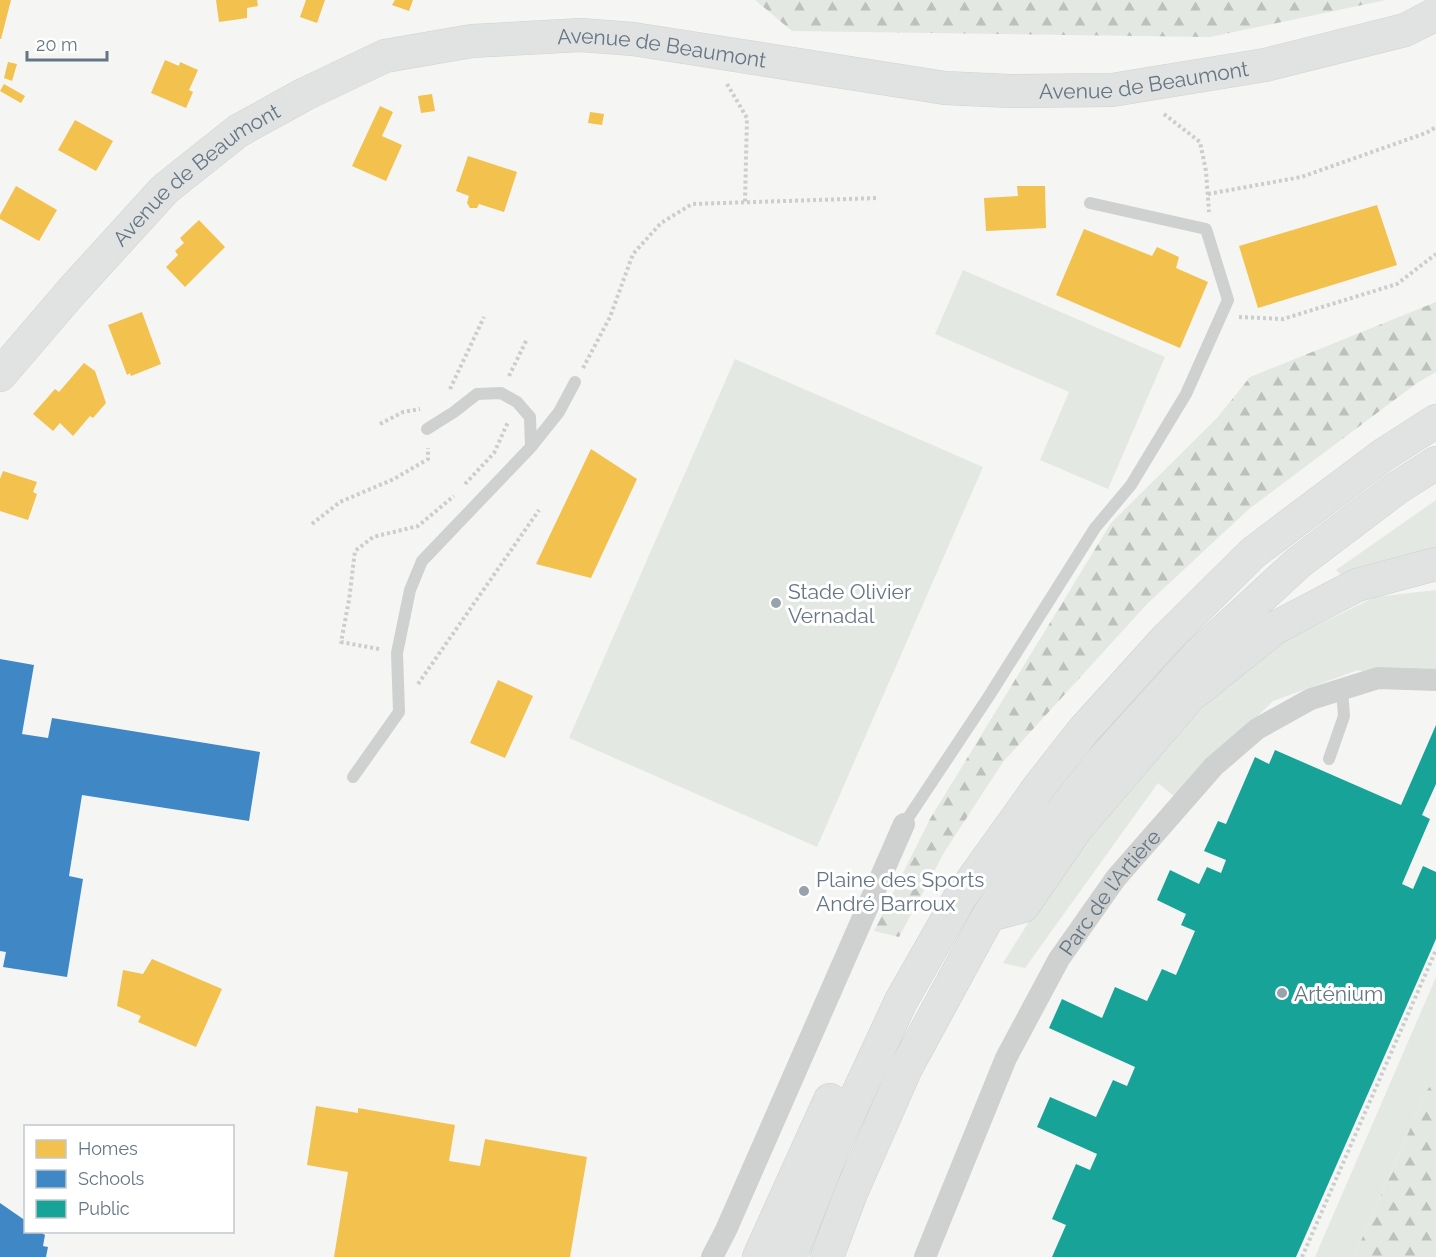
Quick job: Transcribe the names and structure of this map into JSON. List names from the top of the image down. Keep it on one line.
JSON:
{"streets":{"main road":["Avenue de Beaumont"],"street":["Parc de l'Artière"]},"places":["Stade Olivier Vernadal","Plaine des Sports André Barroux","Arténium"],"legend":["Homes","Schools","Public"],"scale_bar":"20 m"}
